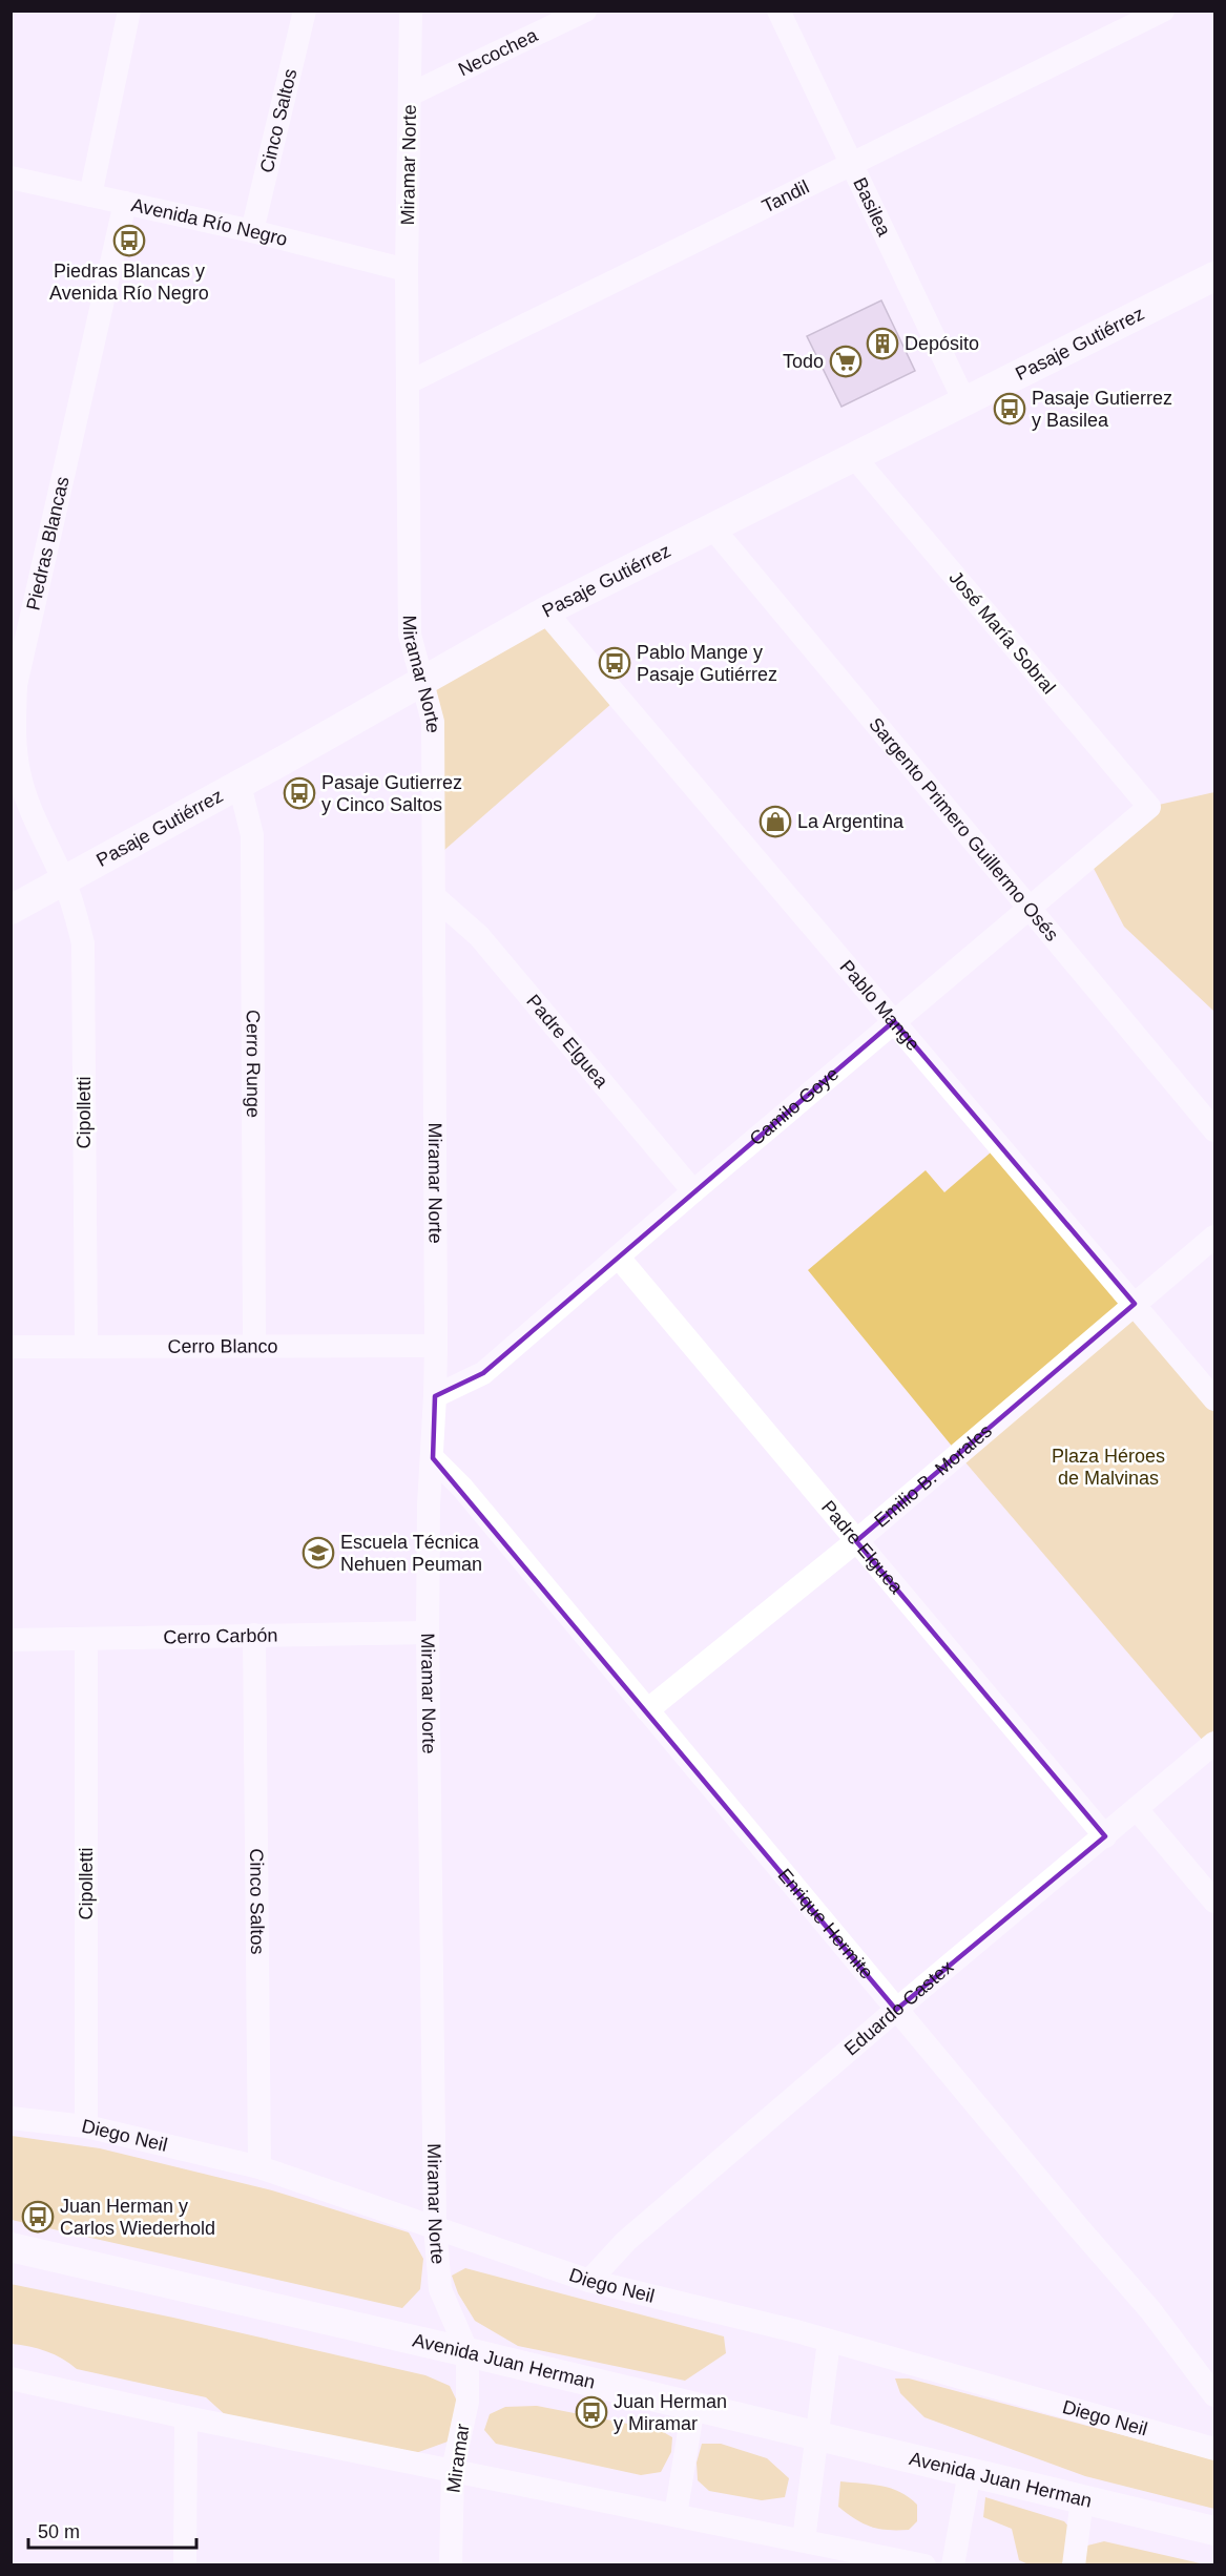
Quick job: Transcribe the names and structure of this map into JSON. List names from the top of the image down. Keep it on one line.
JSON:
{"streets":{"main road":["Pasaje Gutiérrez","Avenida Juan Herman"],"street":["Necochea","Cinco Saltos","Miramar Norte","Tandil","Basilea","Avenida Río Negro","Piedras Blancas","José María Sobral","Sargento Primero Guillermo Osés","Pablo Mange","Padre Elguea","Cerro Runge","Camilo Goye","Cipolletti","Cerro Blanco","Emilio B. Morales","Cerro Carbón","Enrique Hermite","Eduardo Castex","Diego Neil","Miramar"]},"crossings":[["Necochea","Miramar Norte"],["Cinco Saltos","Avenida Río Negro"],["Cinco Saltos","Cerro Carbón"],["Cinco Saltos","Diego Neil"],["Miramar Norte","Tandil"],["Miramar Norte","Avenida Río Negro"],["Miramar Norte","Pasaje Gutiérrez"],["Miramar Norte","Padre Elguea"],["Miramar Norte","Camilo Goye"],["Miramar Norte","Cerro Blanco"],["Miramar Norte","Cerro Carbón"],["Miramar Norte","Enrique Hermite"],["Miramar Norte","Diego Neil"],["Miramar Norte","Avenida Juan Herman"],["Miramar Norte","Miramar"],["Tandil","Basilea"],["Basilea","Pasaje Gutiérrez"],["Avenida Río Negro","Piedras Blancas"],["Pasaje Gutiérrez","Piedras Blancas"],["Pasaje Gutiérrez","José María Sobral"],["Pasaje Gutiérrez","Sargento Primero Guillermo Osés"],["Pasaje Gutiérrez","Pablo Mange"],["Pasaje Gutiérrez","Cerro Runge"],["Pasaje Gutiérrez","Cipolletti"],["Piedras Blancas","Cipolletti"],["José María Sobral","Camilo Goye"],["Sargento Primero Guillermo Osés","Camilo Goye"],["Pablo Mange","Camilo Goye"],["Pablo Mange","Emilio B. Morales"],["Padre Elguea","Camilo Goye"],["Padre Elguea","Emilio B. Morales"],["Padre Elguea","Eduardo Castex"],["Cerro Runge","Cerro Blanco"],["Cipolletti","Cerro Blanco"],["Cipolletti","Cerro Carbón"],["Cipolletti","Diego Neil"],["Emilio B. Morales","Enrique Hermite"],["Enrique Hermite","Eduardo Castex"],["Eduardo Castex","Diego Neil"],["Avenida Juan Herman","Miramar"]],"parks":["Plaza Héroes de Malvinas"],"places":{"bus stop":["Piedras Blancas y Avenida Río Negro","Pasaje Gutierrez y Basilea","Pablo Mange y Pasaje Gutiérrez","Pasaje Gutierrez y Cinco Saltos","Juan Herman y Carlos Wiederhold","Juan Herman y Miramar"],"building":["Depósito"],"supermarket":["Todo"],"shop":["La Argentina"],"school or university":["Escuela Técnica Nehuen Peuman"]},"scale_bar":"50 m"}
